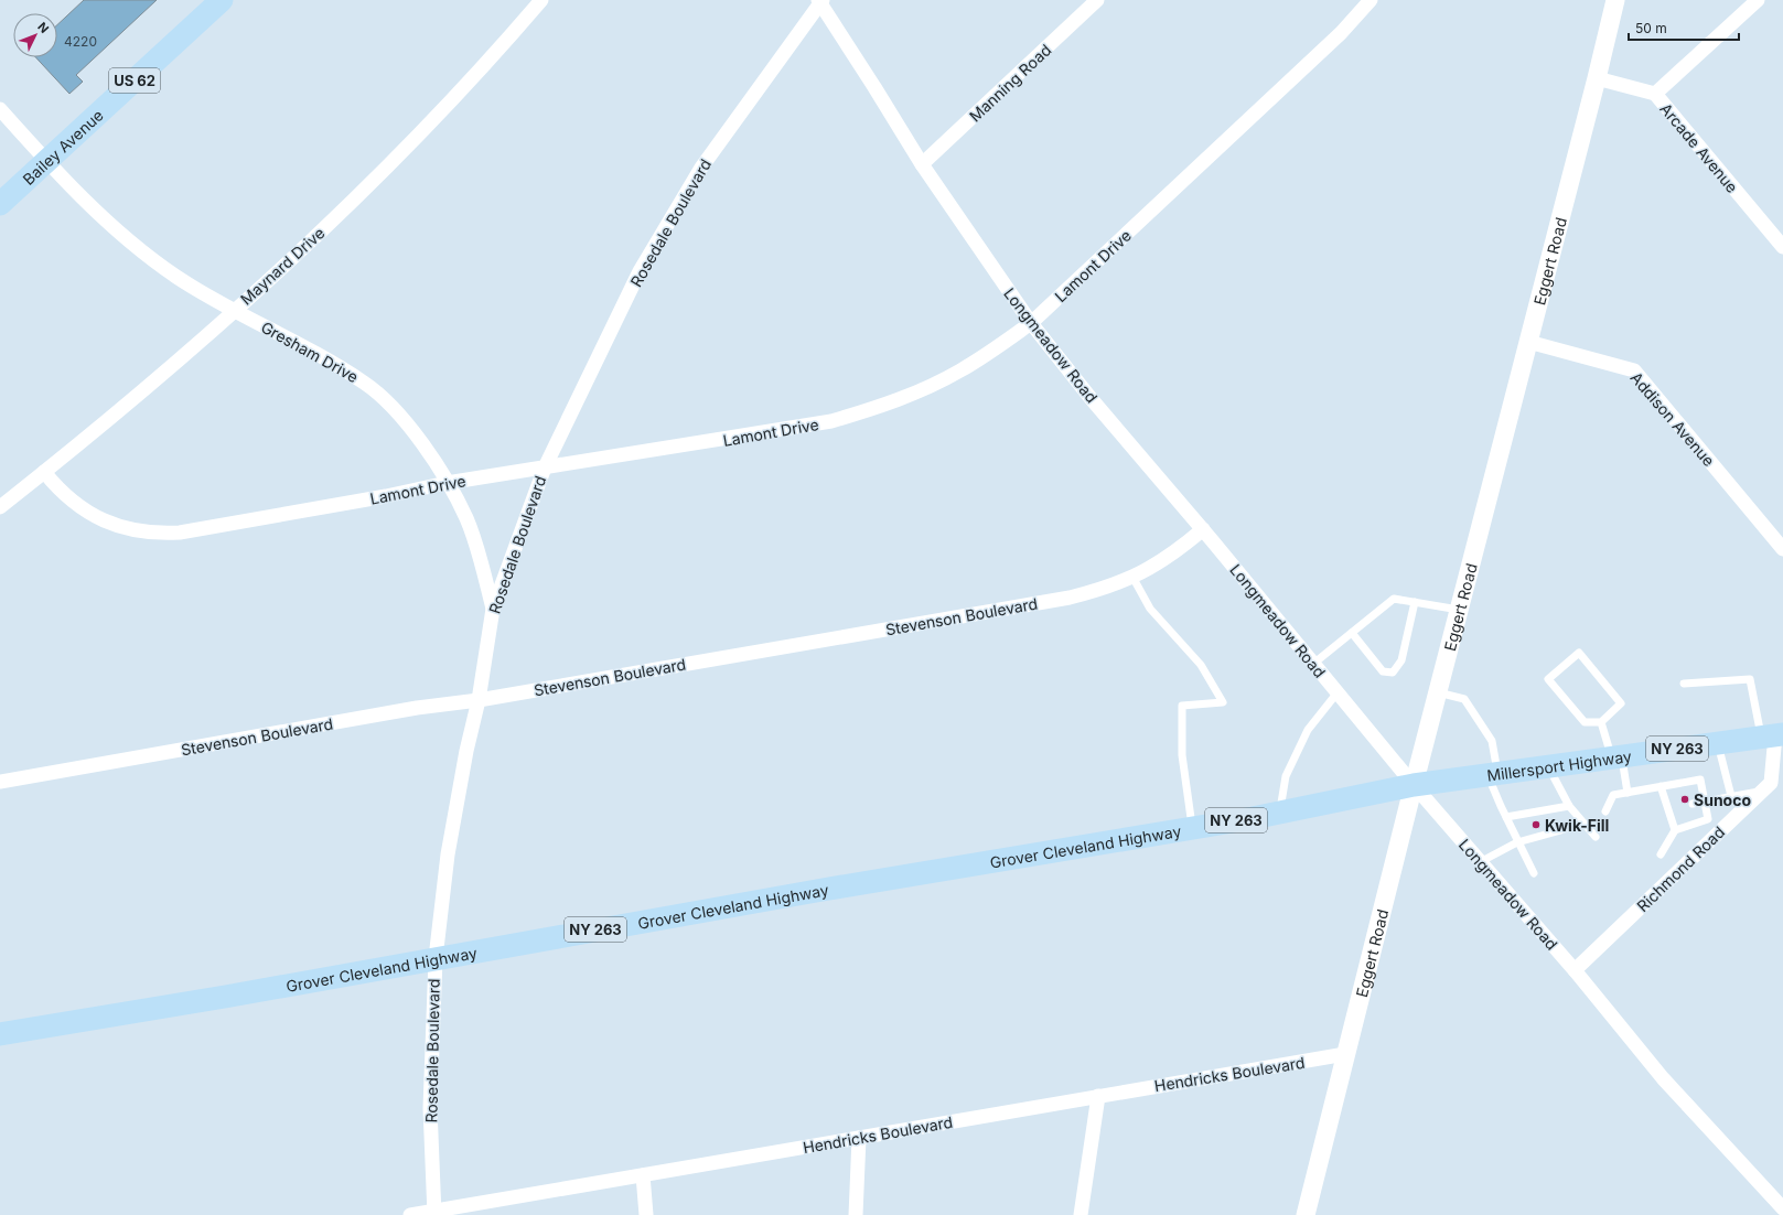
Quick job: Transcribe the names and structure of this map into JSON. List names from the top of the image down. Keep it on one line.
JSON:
{"streets":{"main road":["US 62","Bailey Avenue","NY 263","Millersport Highway","Grover Cleveland Highway"],"street":["Manning Road","Arcade Avenue","Rosedale Boulevard","Eggert Road","Maynard Drive","Lamont Drive","Longmeadow Road","Gresham Drive","Addison Avenue","Stevenson Boulevard","Richmond Road","Hendricks Boulevard"]},"crossings":[["Manning Road","Longmeadow Road"],["Bailey Avenue","Gresham Drive"],["Arcade Avenue","Eggert Road"],["Rosedale Boulevard","Lamont Drive"],["Rosedale Boulevard","Longmeadow Road"],["Rosedale Boulevard","Gresham Drive"],["Rosedale Boulevard","Stevenson Boulevard"],["Rosedale Boulevard","Grover Cleveland Highway"],["Rosedale Boulevard","Hendricks Boulevard"],["Eggert Road","Longmeadow Road"],["Eggert Road","Addison Avenue"],["Eggert Road","Millersport Highway"],["Eggert Road","Grover Cleveland Highway"],["Eggert Road","Hendricks Boulevard"],["Maynard Drive","Lamont Drive"],["Maynard Drive","Gresham Drive"],["Lamont Drive","Longmeadow Road"],["Lamont Drive","Gresham Drive"],["Longmeadow Road","Stevenson Boulevard"],["Longmeadow Road","Millersport Highway"],["Longmeadow Road","Grover Cleveland Highway"],["Longmeadow Road","Richmond Road"],["Millersport Highway","Grover Cleveland Highway"],["Millersport Highway","Richmond Road"]],"places":["Sunoco","Kwik-Fill"],"house_numbers":["4220"],"scale_bar":"50 m","north":"top right"}
